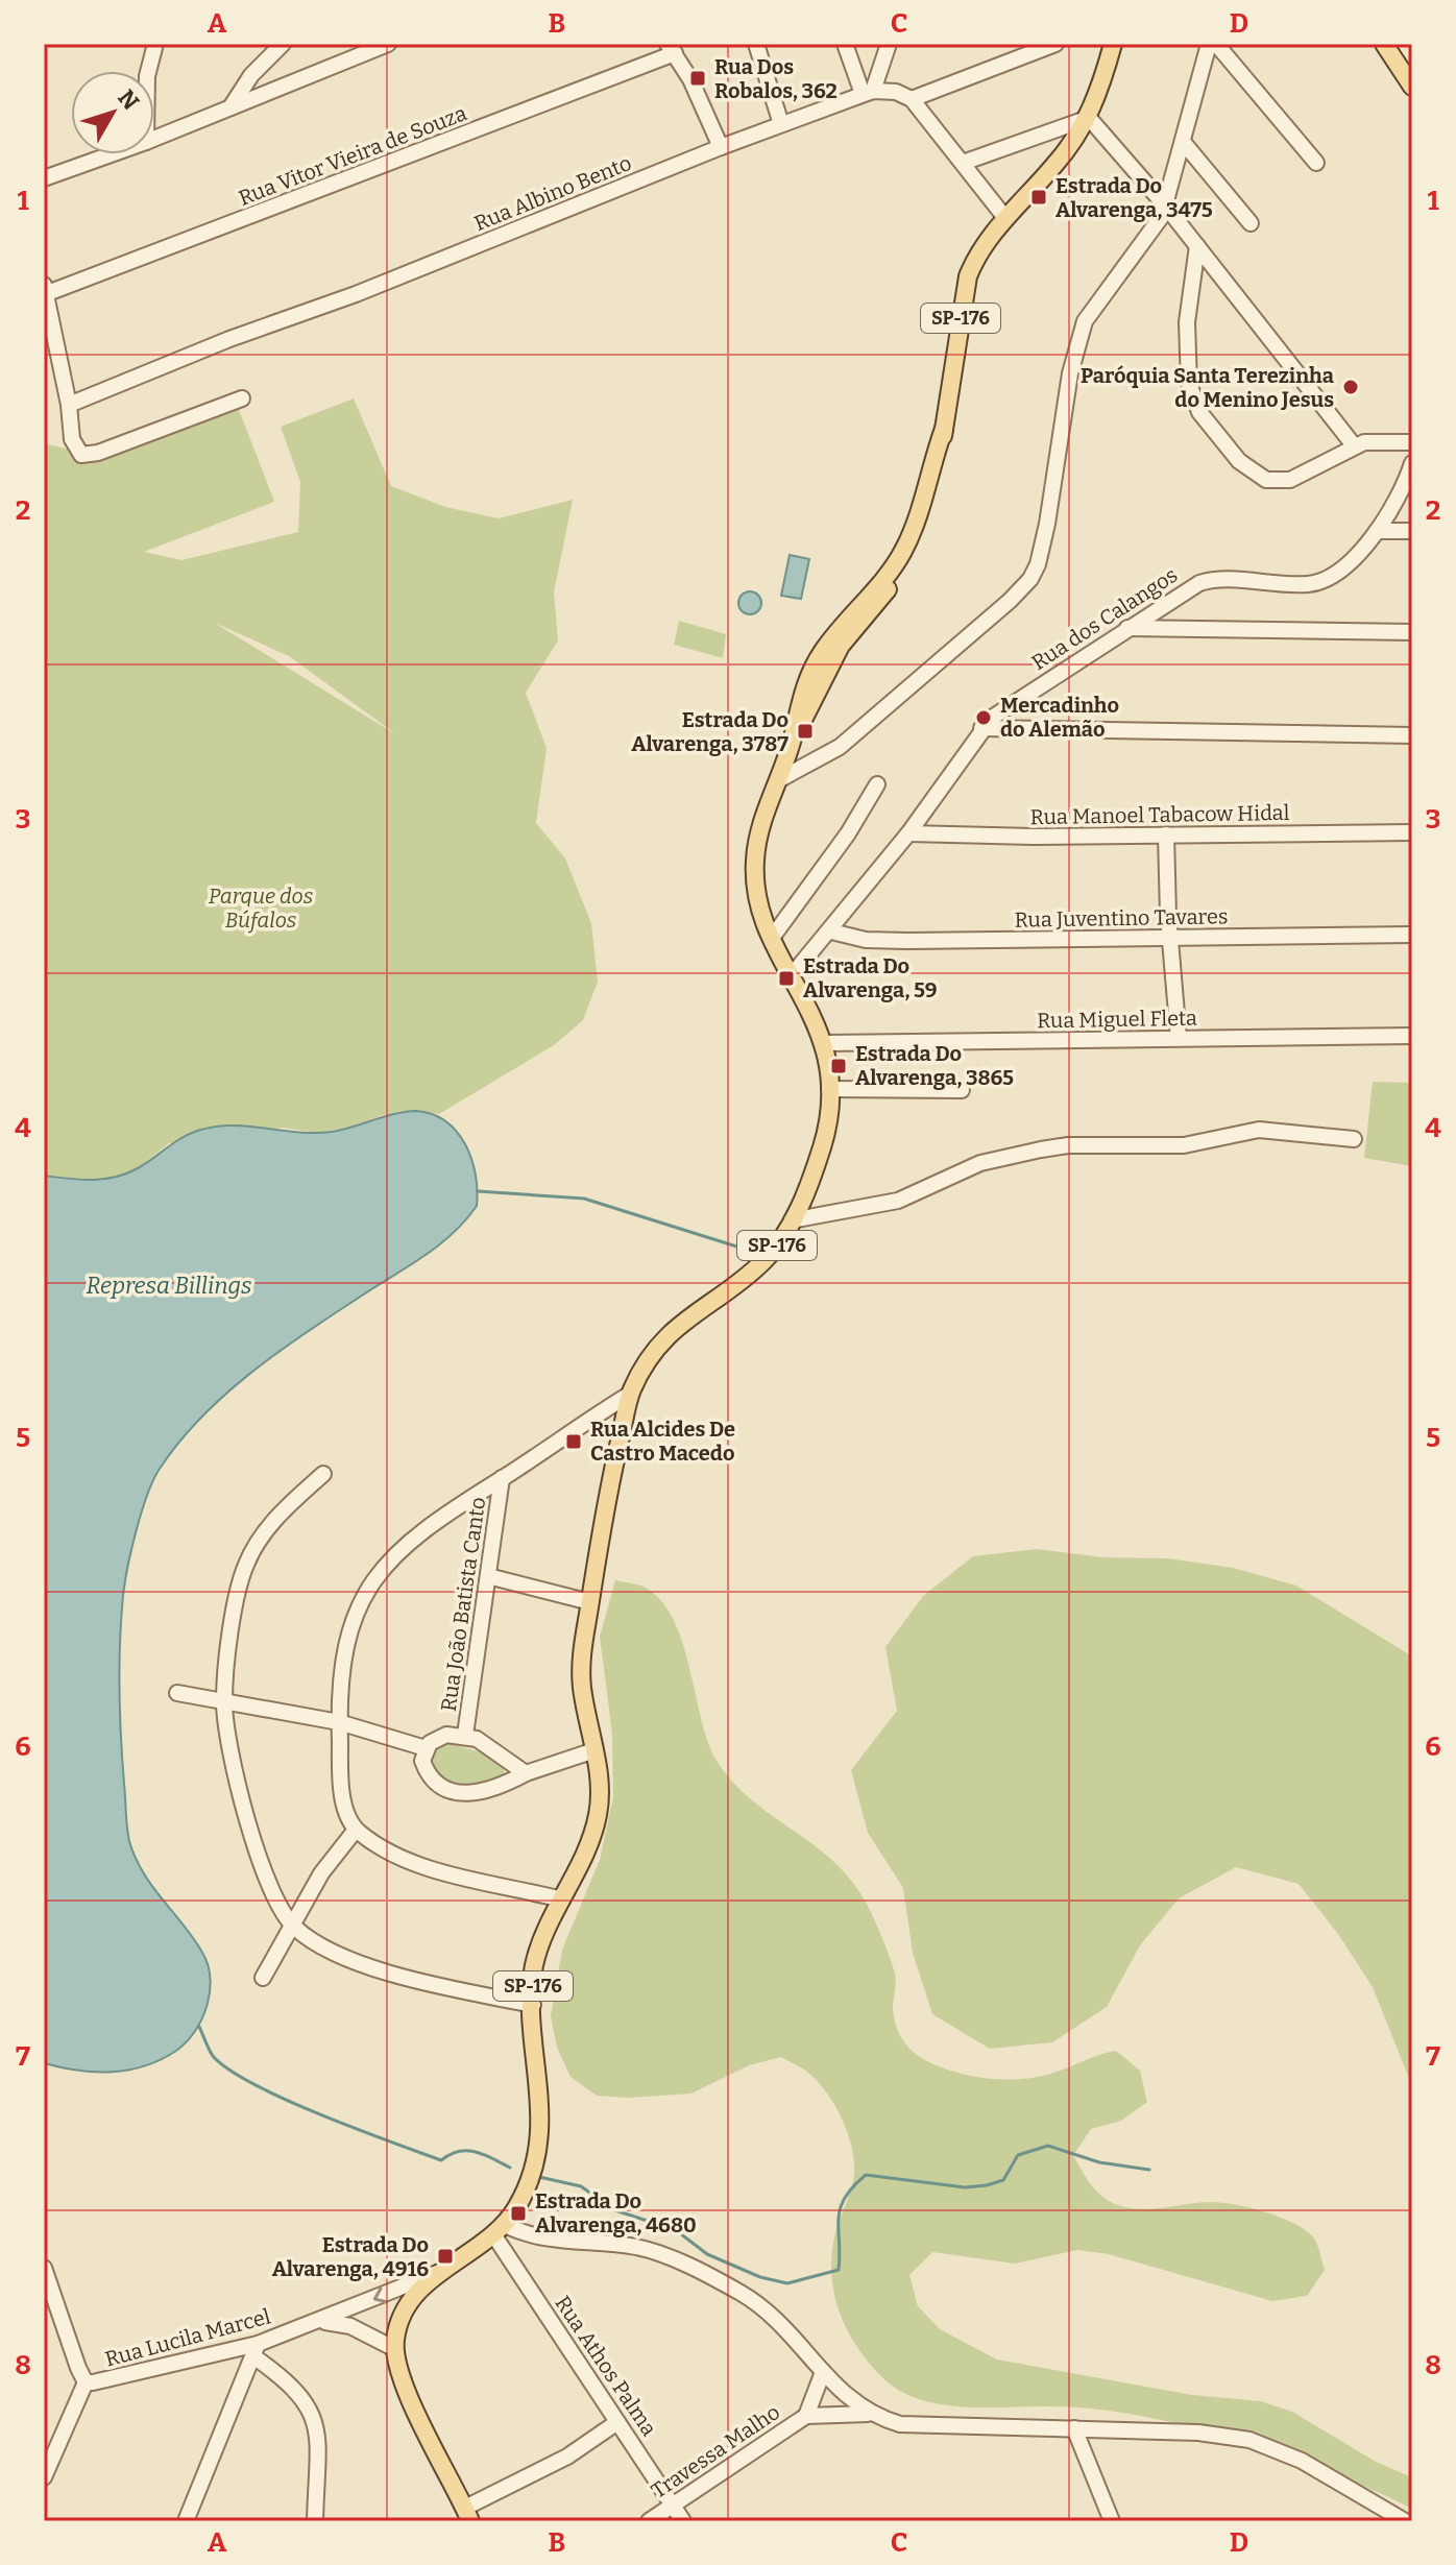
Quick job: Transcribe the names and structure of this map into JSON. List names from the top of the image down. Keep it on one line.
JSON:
{"streets":{"main road":["SP-176"],"street":["Rua Vitor Vieira de Souza","Rua Albino Bento","Rua dos Calangos","Rua Manoel Tabacow Hidal","Rua Juventino Tavares","Rua Miguel Fleta","Rua João Batista Canto","Rua Lucila Marcel","Rua Athos Palma","Travessa Malho"]},"crossings":[["SP-176","Rua dos Calangos"],["SP-176","Rua Miguel Fleta"],["SP-176","Rua Lucila Marcel"],["SP-176","Rua Athos Palma"],["Rua dos Calangos","Rua Manoel Tabacow Hidal"],["Rua dos Calangos","Rua Juventino Tavares"],["Rua Athos Palma","Travessa Malho"]],"water":["Represa Billings"],"parks":["Parque dos Búfalos"],"places":{"transit":["Rua Dos Robalos, 362","Estrada Do Alvarenga, 3475","Estrada Do Alvarenga, 3787","Estrada Do Alvarenga, 59","Estrada Do Alvarenga, 3865","Rua Alcides De Castro Macedo","Estrada Do Alvarenga, 4680","Estrada Do Alvarenga, 4916"],"other":["Paróquia Santa Terezinha do Menino Jesus","Mercadinho do Alemão"]},"north":"top right","grid":{"columns":["A","B","C","D"],"rows":["1","2","3","4","5","6","7","8"]}}
